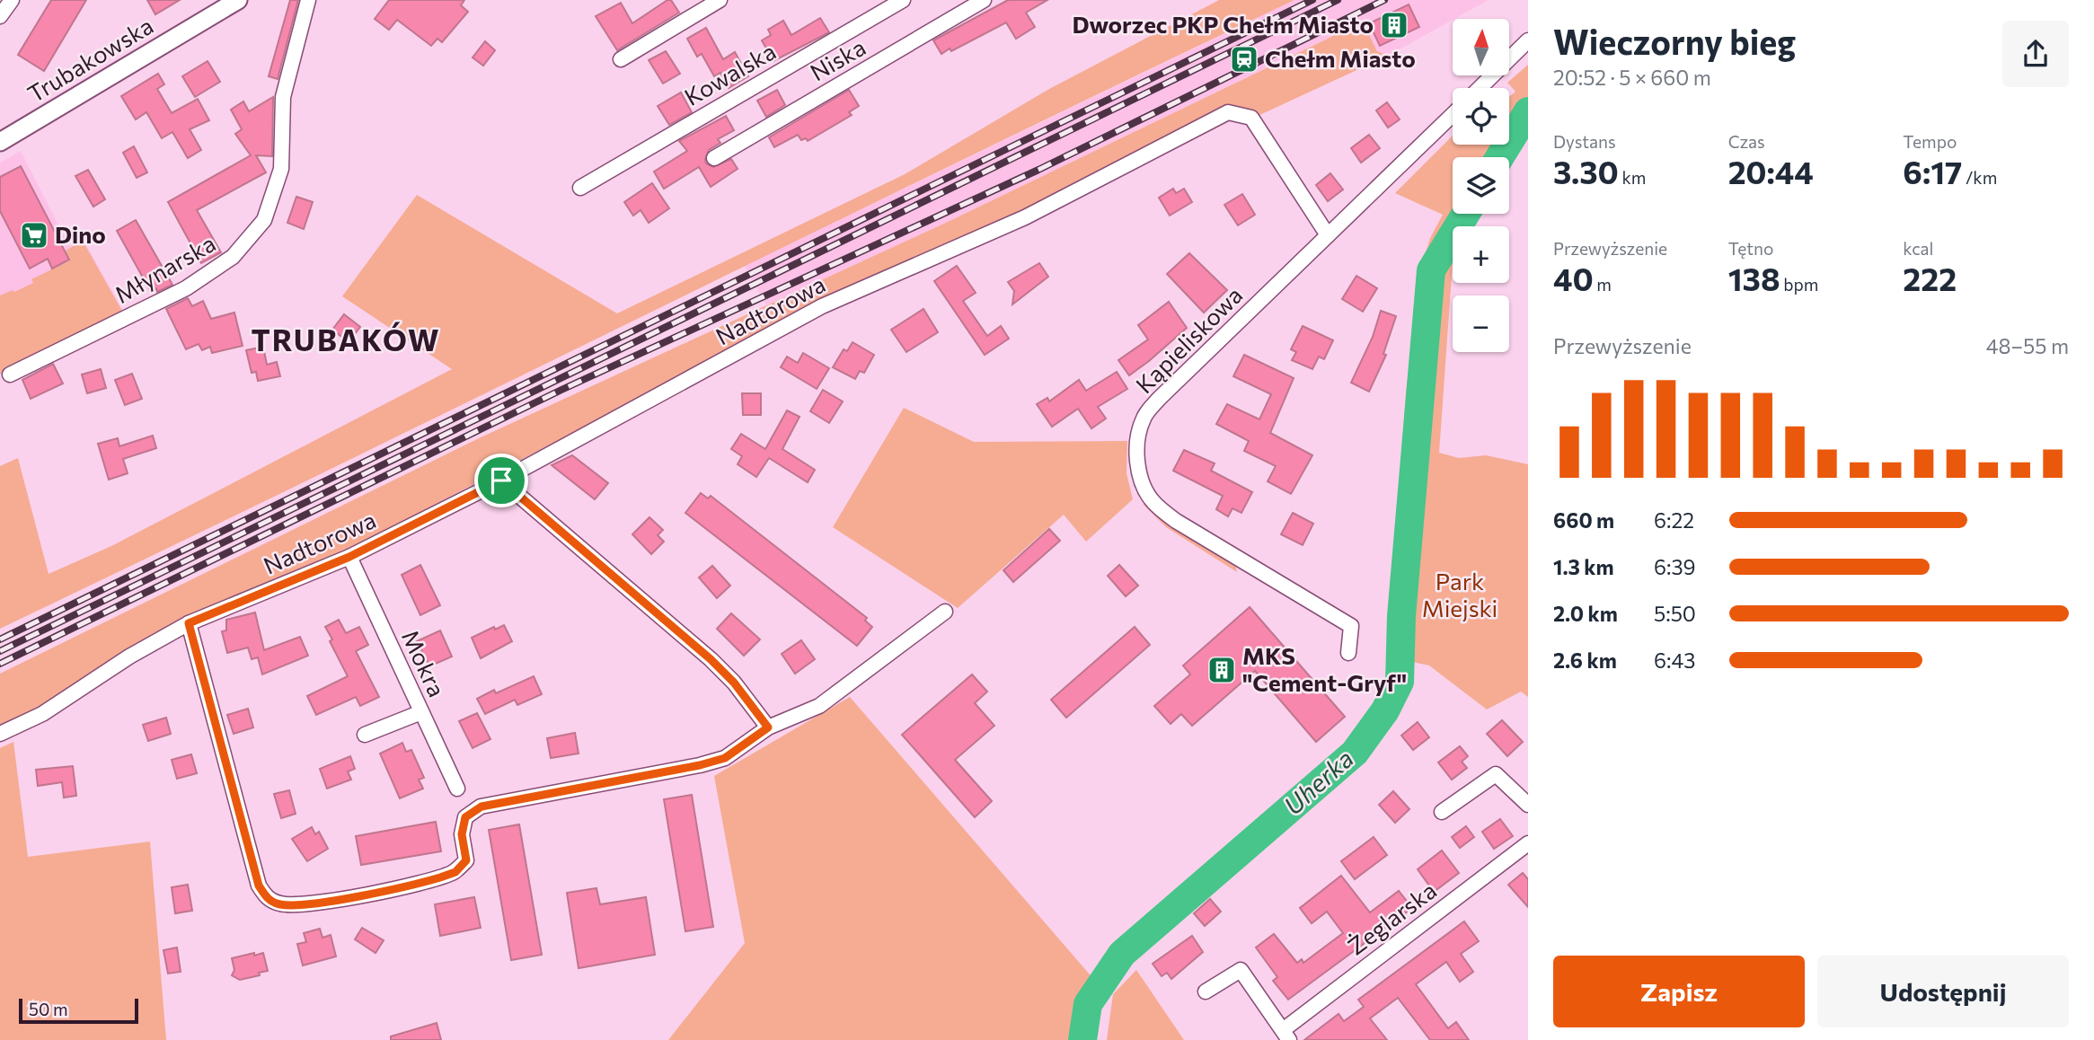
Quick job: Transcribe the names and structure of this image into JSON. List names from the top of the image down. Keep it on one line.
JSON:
{"streets":{"street":["Trubakowska","Niska","Kowalska","Młynarska","Nadtorowa","Kąpieliskowa","Mokra","Żeglarska"]},"crossings":[["Nadtorowa","Kąpieliskowa"],["Nadtorowa","Mokra"]],"districts":["TRUBAKÓW"],"water":["Uherka"],"parks":["Park Miejski"],"places":{"building":["Dworzec PKP Chełm Miasto","MKS \"Cement-Gryf\""],"station":["Chełm Miasto"],"supermarket":["Dino"]},"scale_bar":"50 m","north":"top","page":{"heading":["Wieczorny bieg","20:52 · 5 × 660 m"],"map_buttons":["+","−"],"stats":[["Dystans","3.30 km"],["Czas","20:44"],["Tempo","6:17 /km"],["Przewyższenie","40 m"],["Tętno","138 bpm"],["kcal","222"]],"chart":["Przewyższenie","48–55 m"],"list":[{"name":"660 m","note":"6:22"},{"name":"1.3 km","note":"6:39"},{"name":"2.0 km","note":"5:50"},{"name":"2.6 km","note":"6:43"}],"buttons":["Zapisz","Udostępnij"],"scale":"50 m"}}
